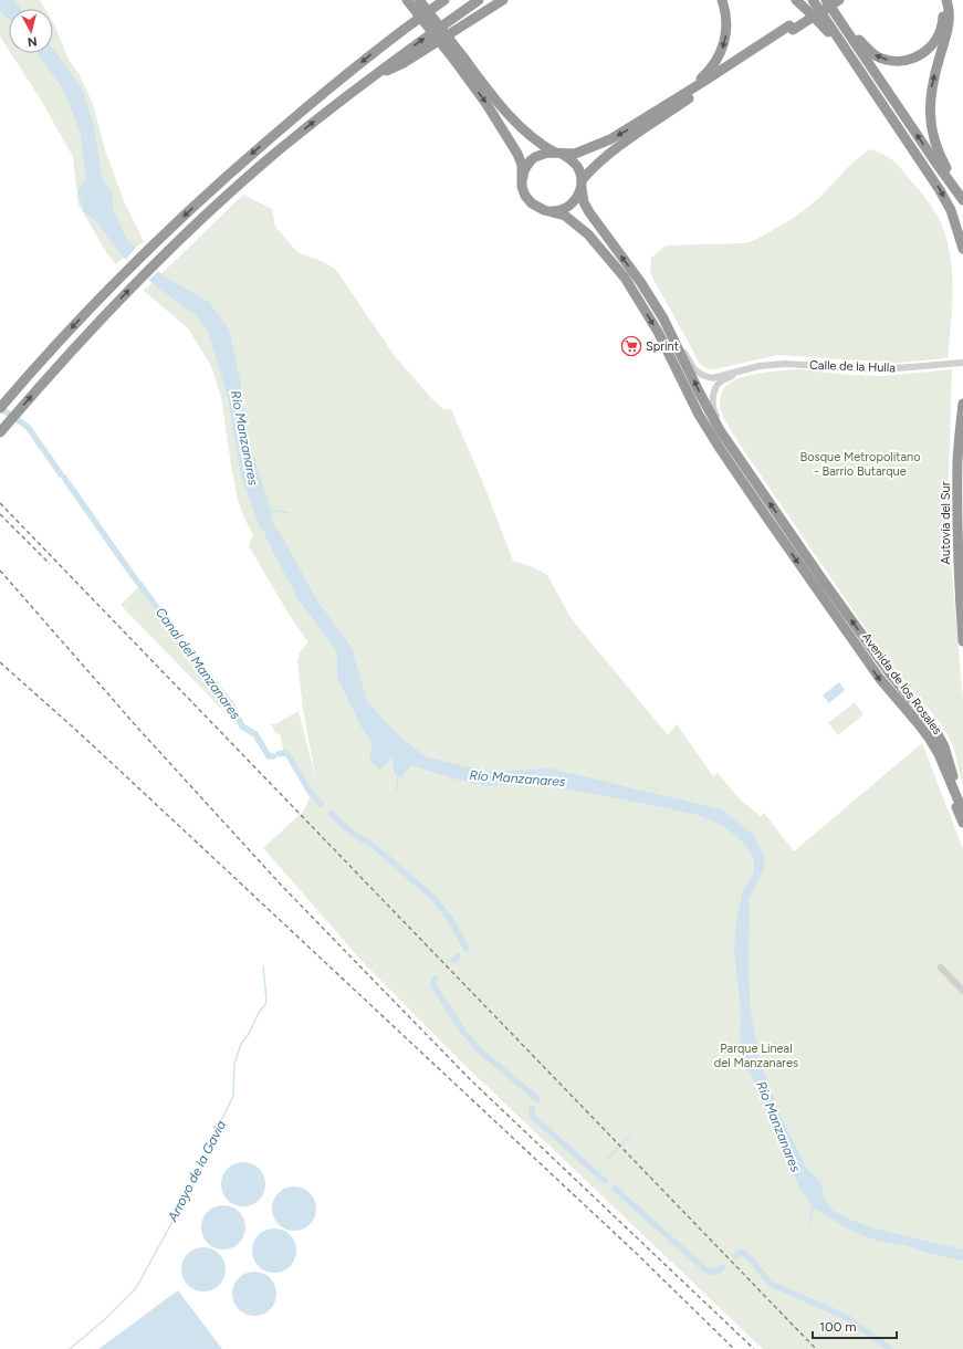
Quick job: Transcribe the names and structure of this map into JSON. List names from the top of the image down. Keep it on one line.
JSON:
{"streets":{"highway":["Autovía del Sur","Avenida de los Rosales"],"street":["Calle de la Hulla"]},"water":["Río Manzanares","Canal del Manzanares","Arroyo de la Gavia"],"parks":["Bosque Metropolitano - Barrio Butarque","Parque Lineal del Manzanares"],"places":{"supermarket":["Sprint"]},"scale_bar":"100 m","north":"bottom"}
